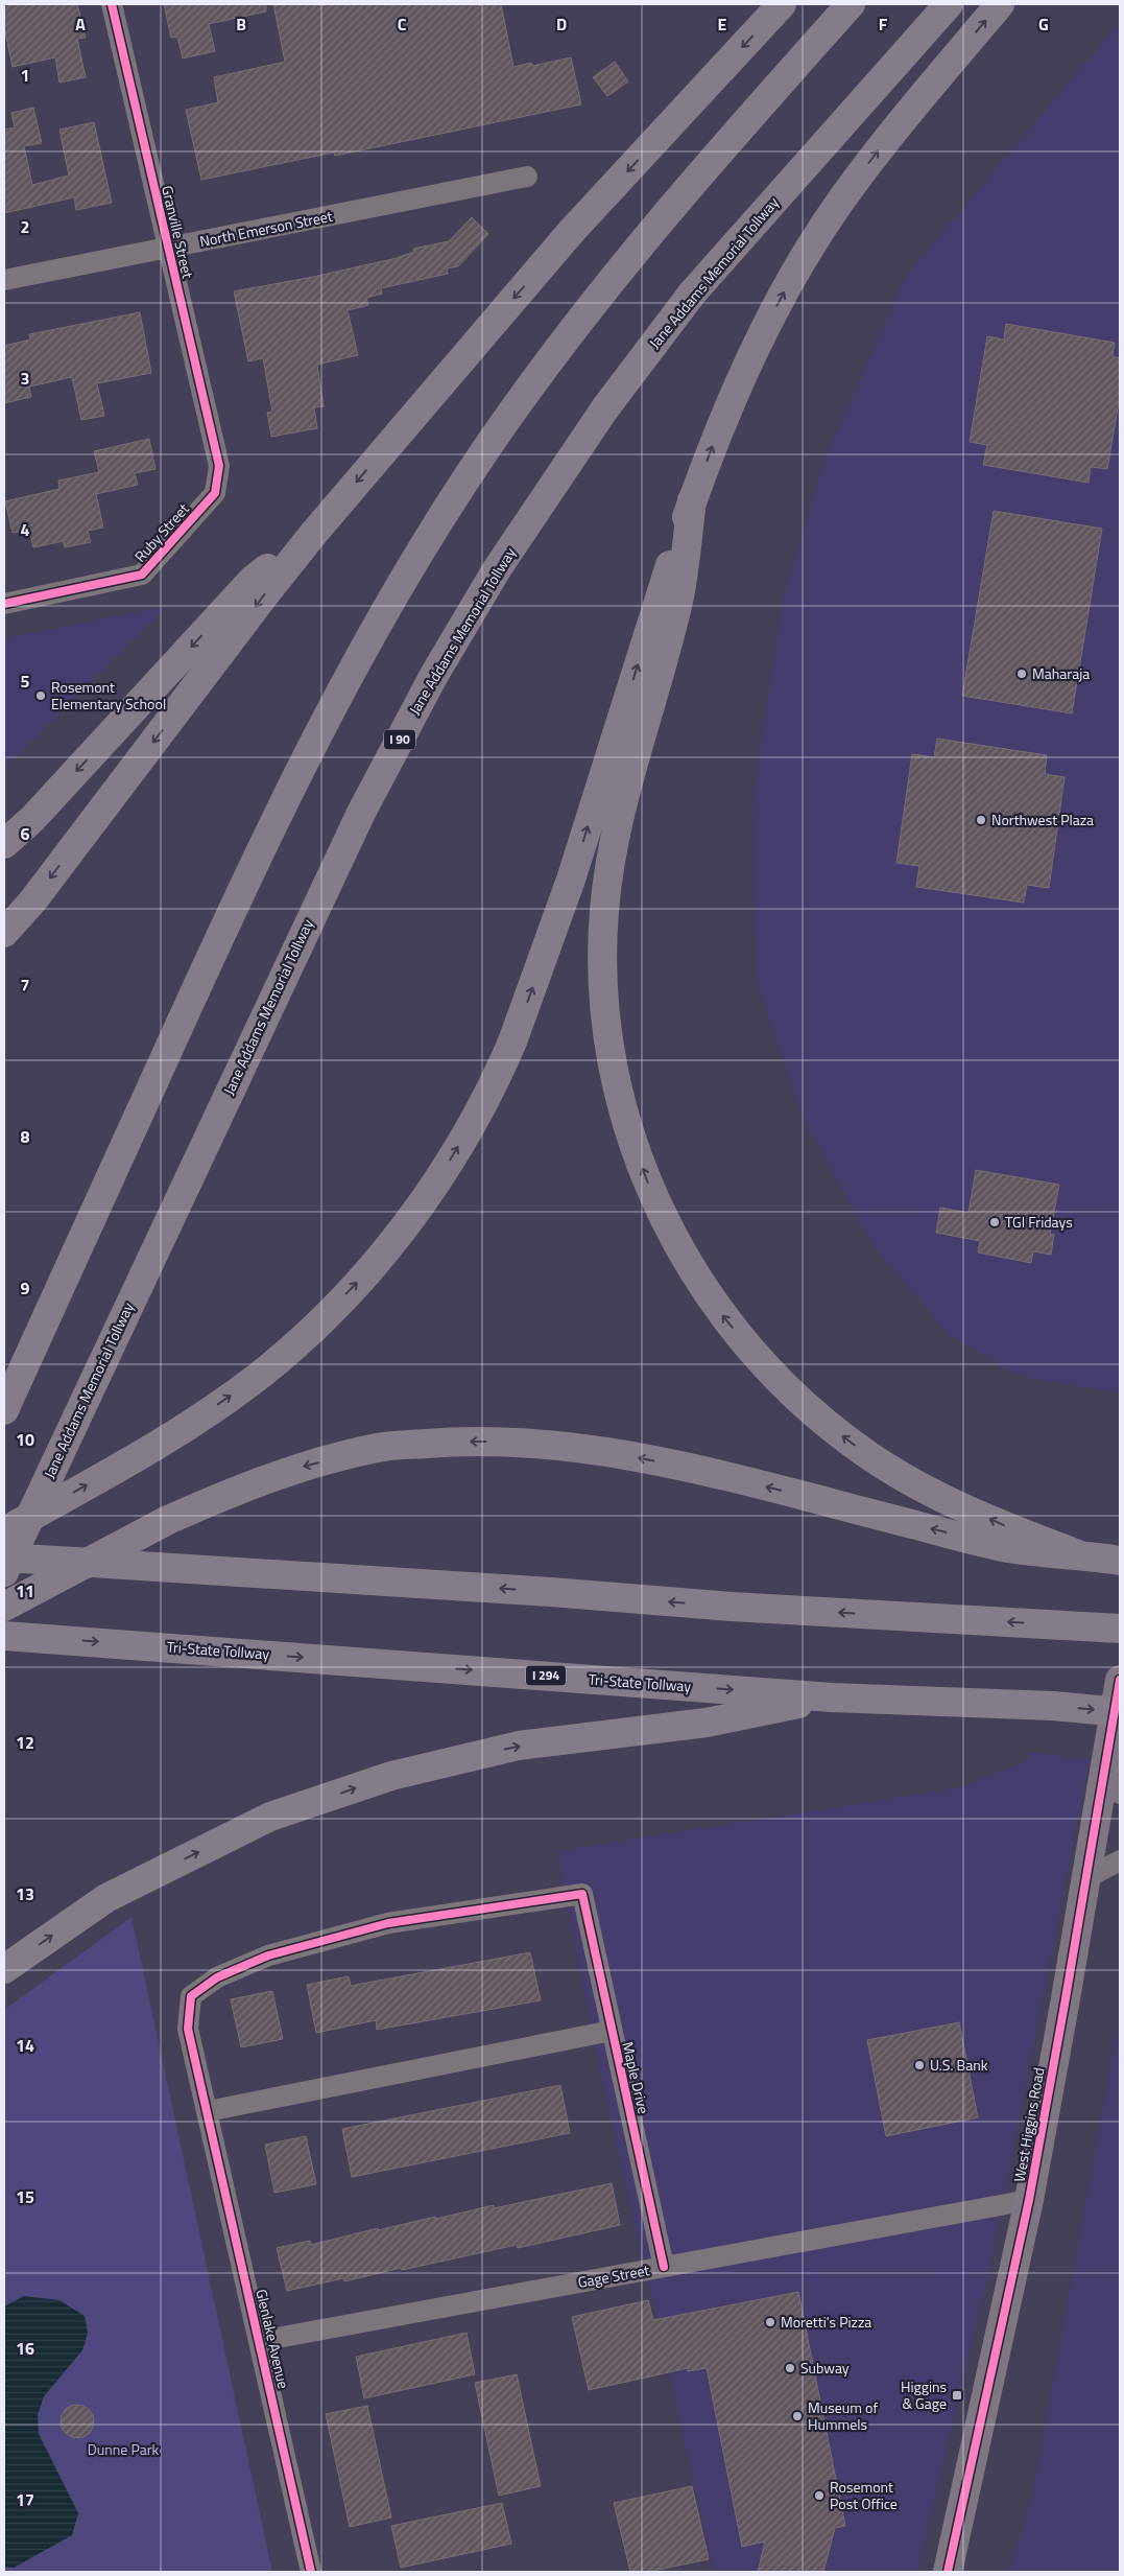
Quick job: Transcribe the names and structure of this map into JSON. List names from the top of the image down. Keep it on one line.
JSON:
{"streets":{"highway":["Jane Addams Memorial Tollway","I 90","Tri-State Tollway","I 294"],"main road":["West Higgins Road"],"street":["North Emerson Street","Granville Street","Ruby Street","Maple Drive","Gage Street","Glenlake Avenue"]},"crossings":[["North Emerson Street","Granville Street"],["Granville Street","Ruby Street"],["Maple Drive","Gage Street"],["Maple Drive","Glenlake Avenue"],["West Higgins Road","Gage Street"],["Gage Street","Glenlake Avenue"]],"parks":["Dunne Park"],"places":{"other":["Maharaja","Rosemont Elementary School","Northwest Plaza","TGI Fridays","U.S. Bank","Moretti's Pizza","Subway","Museum of Hummels","Rosemont Post Office"],"transit":["Higgins & Gage"]},"grid":{"columns":["A","B","C","D","E","F","G"],"rows":["1","2","3","4","5","6","7","8","9","10","11","12","13","14","15","16","17"]}}
